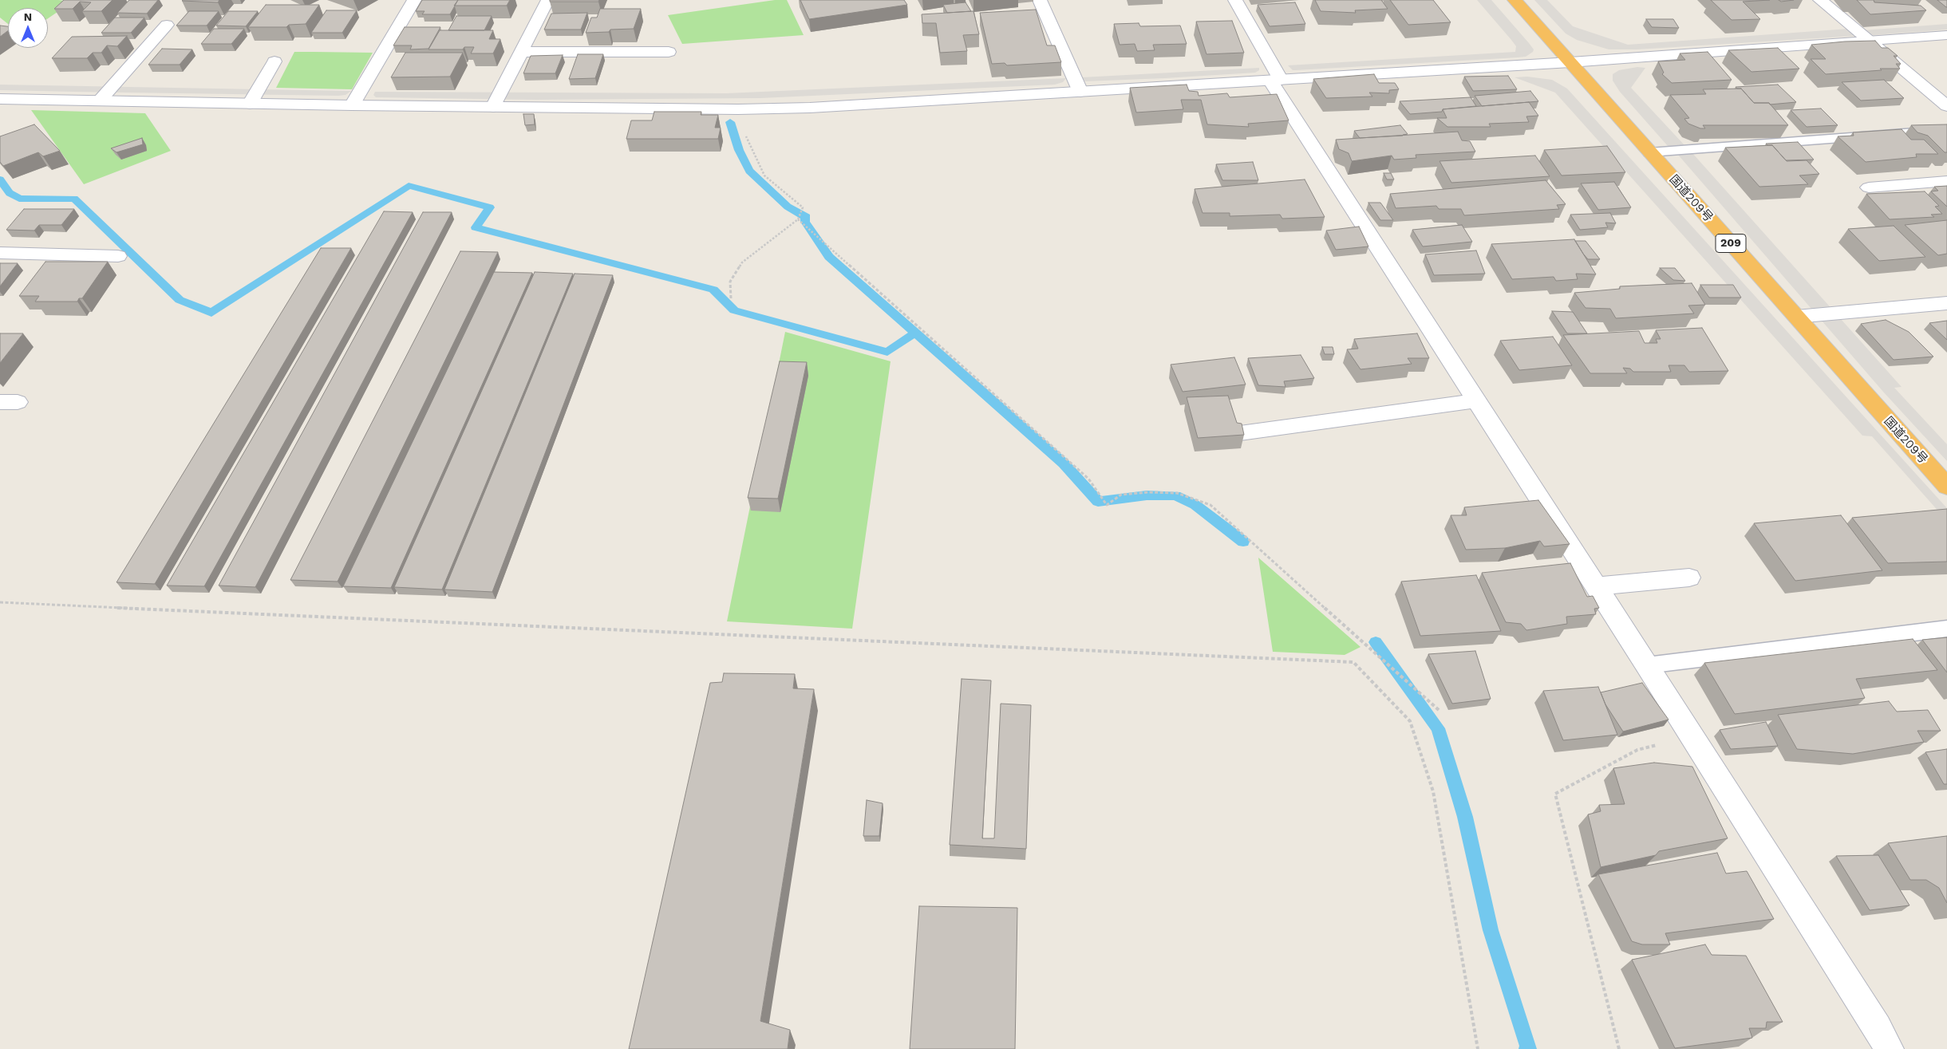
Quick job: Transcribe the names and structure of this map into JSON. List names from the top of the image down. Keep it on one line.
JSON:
{"streets":{"highway":["国道209号","209"]},"north":"top"}
